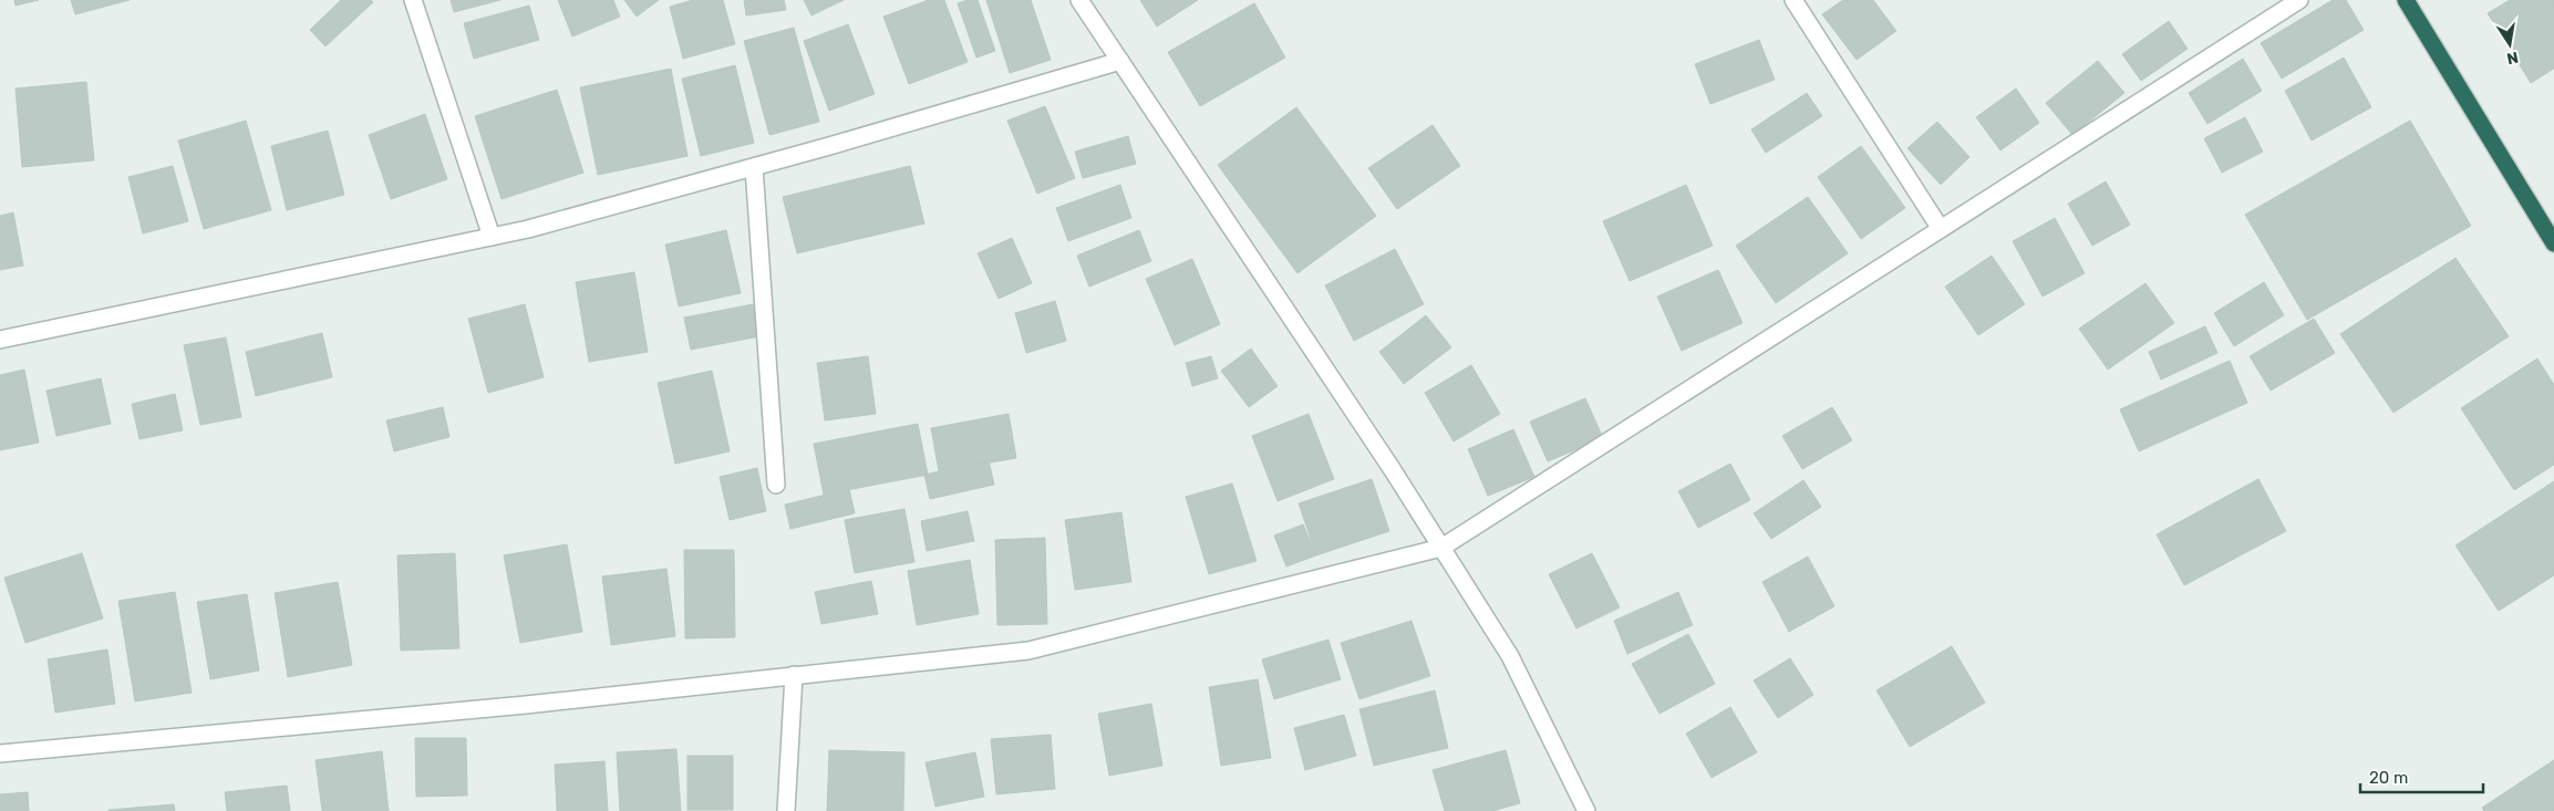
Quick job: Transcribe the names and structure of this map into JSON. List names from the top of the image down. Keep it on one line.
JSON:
{"scale_bar":"20 m","north":"bottom"}
